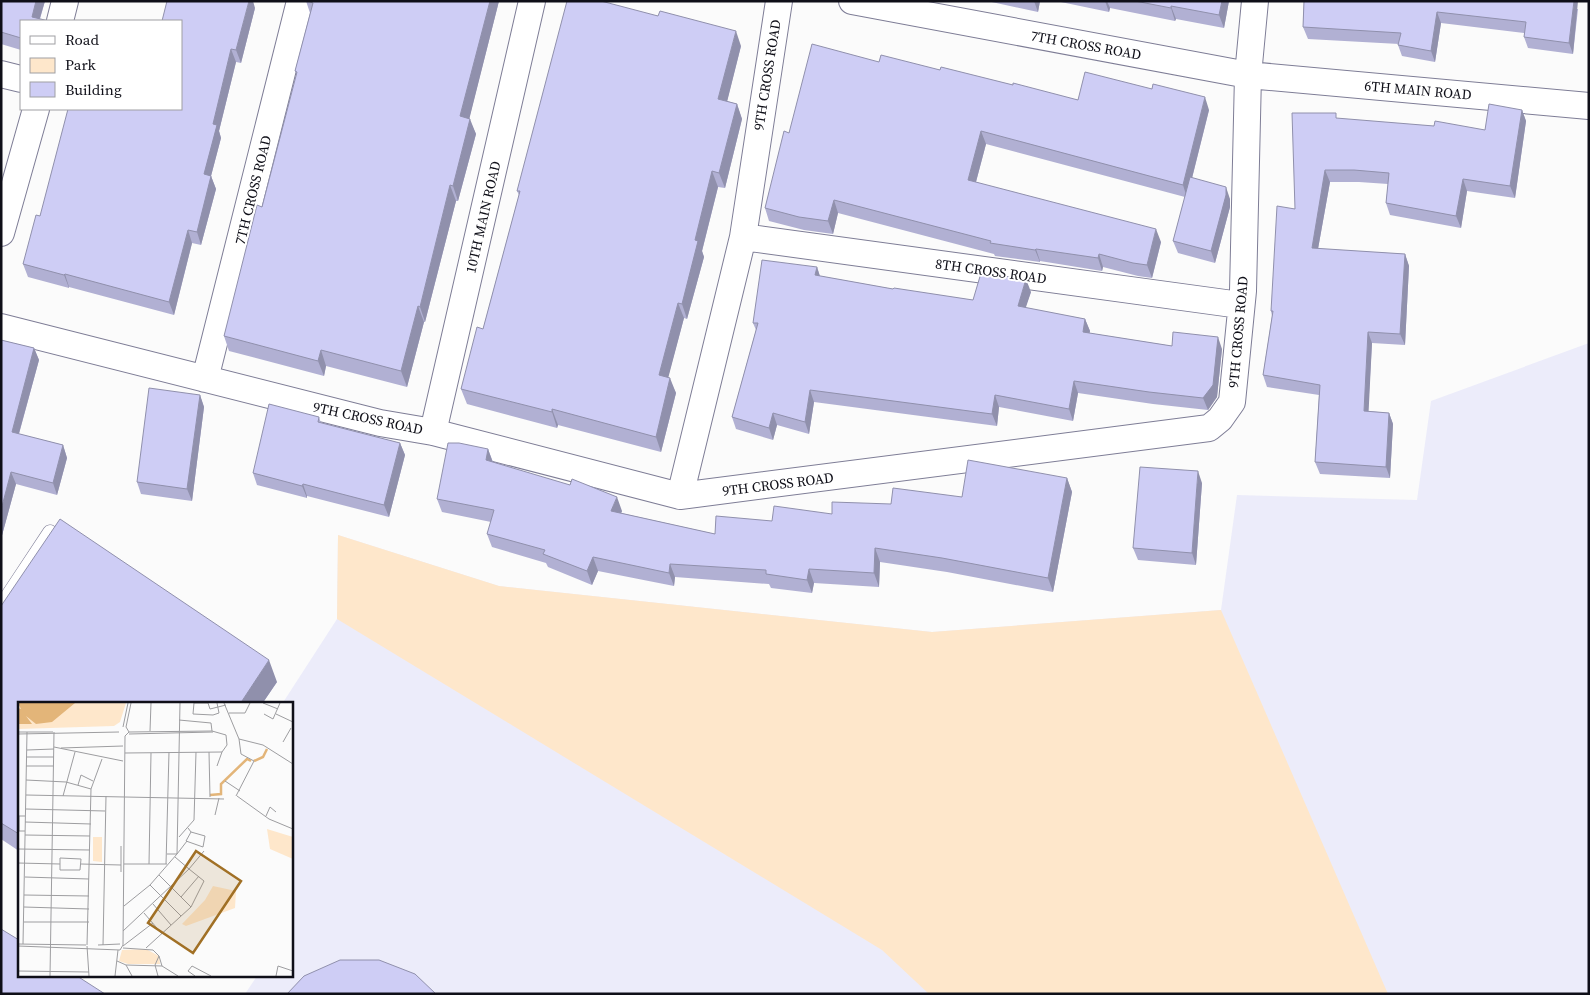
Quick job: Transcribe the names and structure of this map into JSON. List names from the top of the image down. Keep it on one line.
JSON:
{"streets":{"street":["7TH CROSS ROAD","9TH CROSS ROAD","6TH MAIN ROAD","10TH MAIN ROAD","8TH CROSS ROAD"]},"crossings":[["7TH CROSS ROAD","9TH CROSS ROAD"],["7TH CROSS ROAD","6TH MAIN ROAD"],["9TH CROSS ROAD","6TH MAIN ROAD"],["9TH CROSS ROAD","10TH MAIN ROAD"],["9TH CROSS ROAD","8TH CROSS ROAD"]],"legend":["Road","Park","Building"]}
